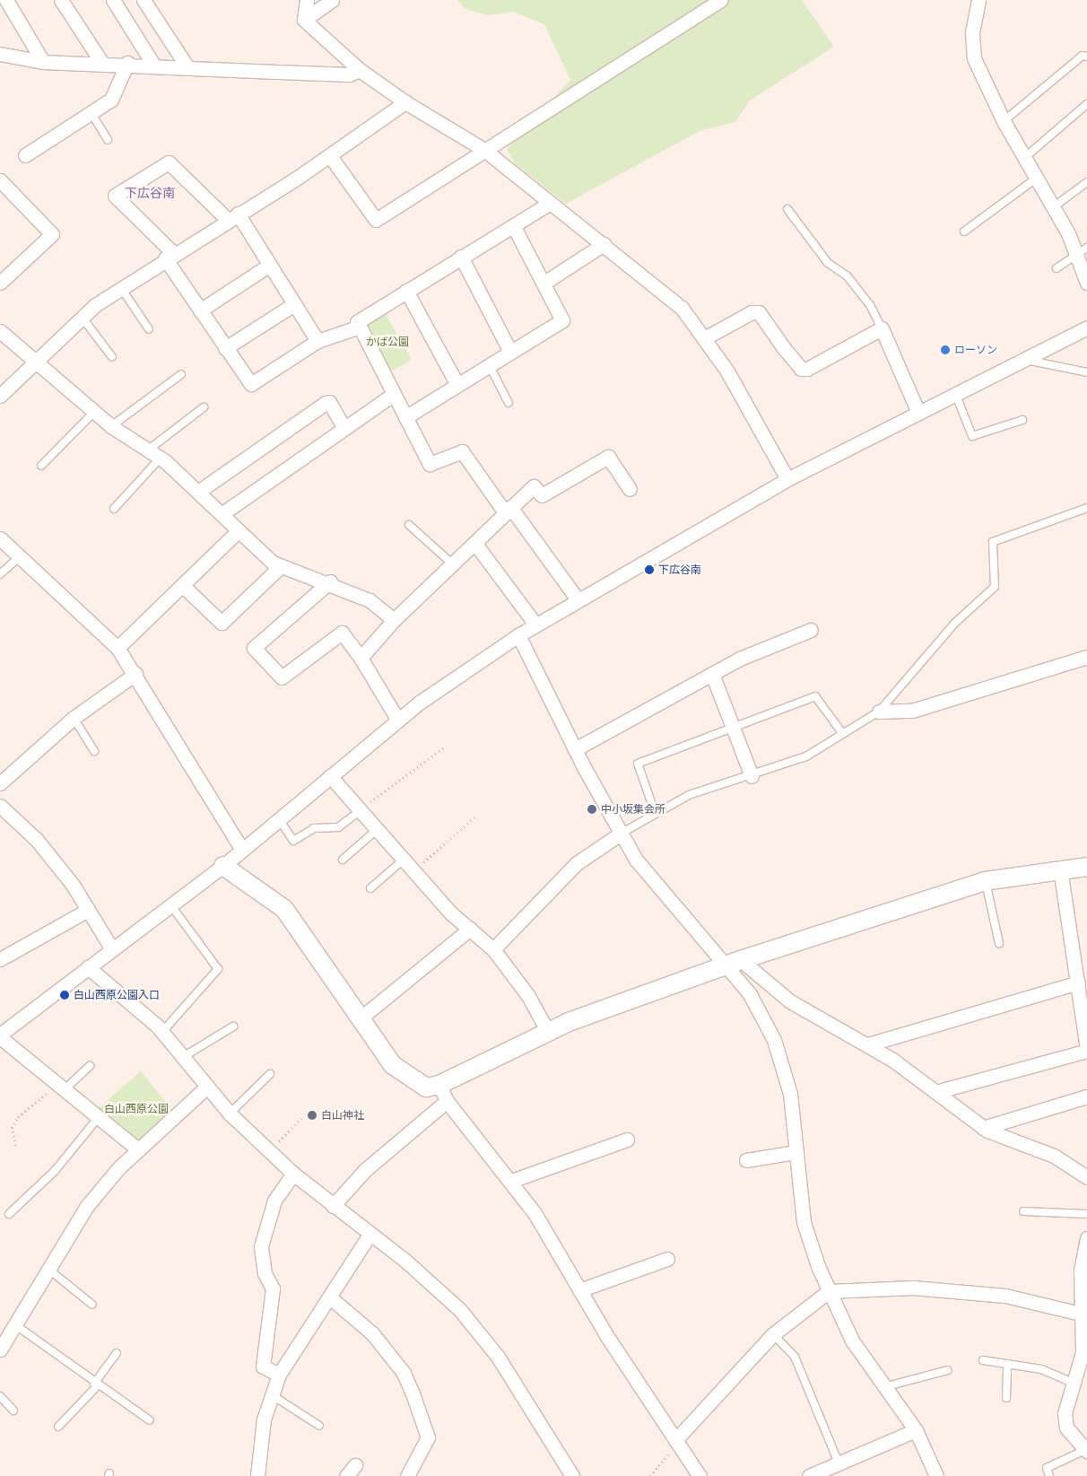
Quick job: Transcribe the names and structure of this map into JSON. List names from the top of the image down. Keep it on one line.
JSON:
{"districts":["下広谷南"],"parks":["かば公園","白山西原公園"],"places":["ローソン","下広谷南","中小坂集会所","白山西原公園入口","白山神社"]}
